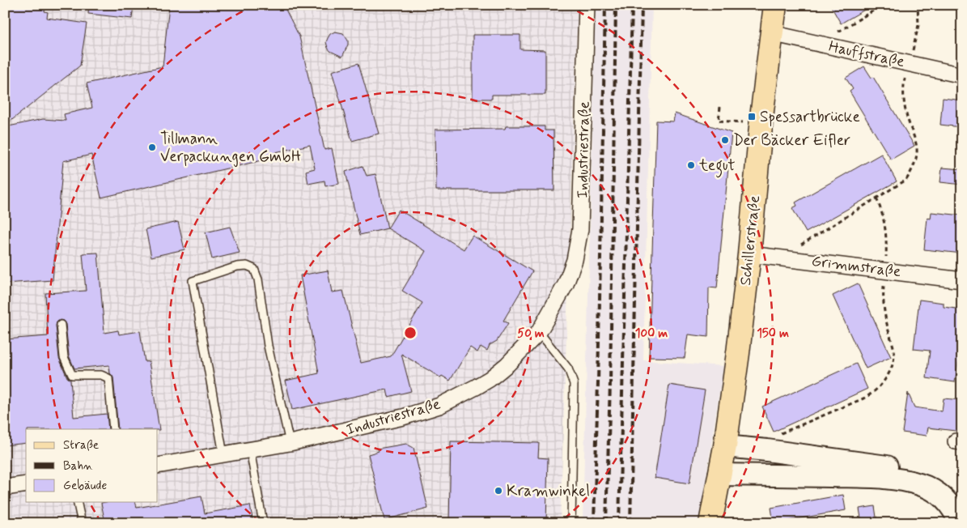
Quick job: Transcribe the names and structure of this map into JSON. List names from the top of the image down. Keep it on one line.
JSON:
{"streets":{"main road":["Schillerstraße"],"street":["Hauffstraße","Industriestraße","Grimmstraße"]},"crossings":[["Hauffstraße","Schillerstraße"],["Schillerstraße","Grimmstraße"]],"places":{"transit":["Spessartbrücke"],"other":["Der Bäcker Eifler","Tillmann Verpackungen GmbH","tegut","Kramwinkel"]},"legend":["Straße","Bahn","Gebäude"],"rings":["50 m","100 m","150 m"]}
